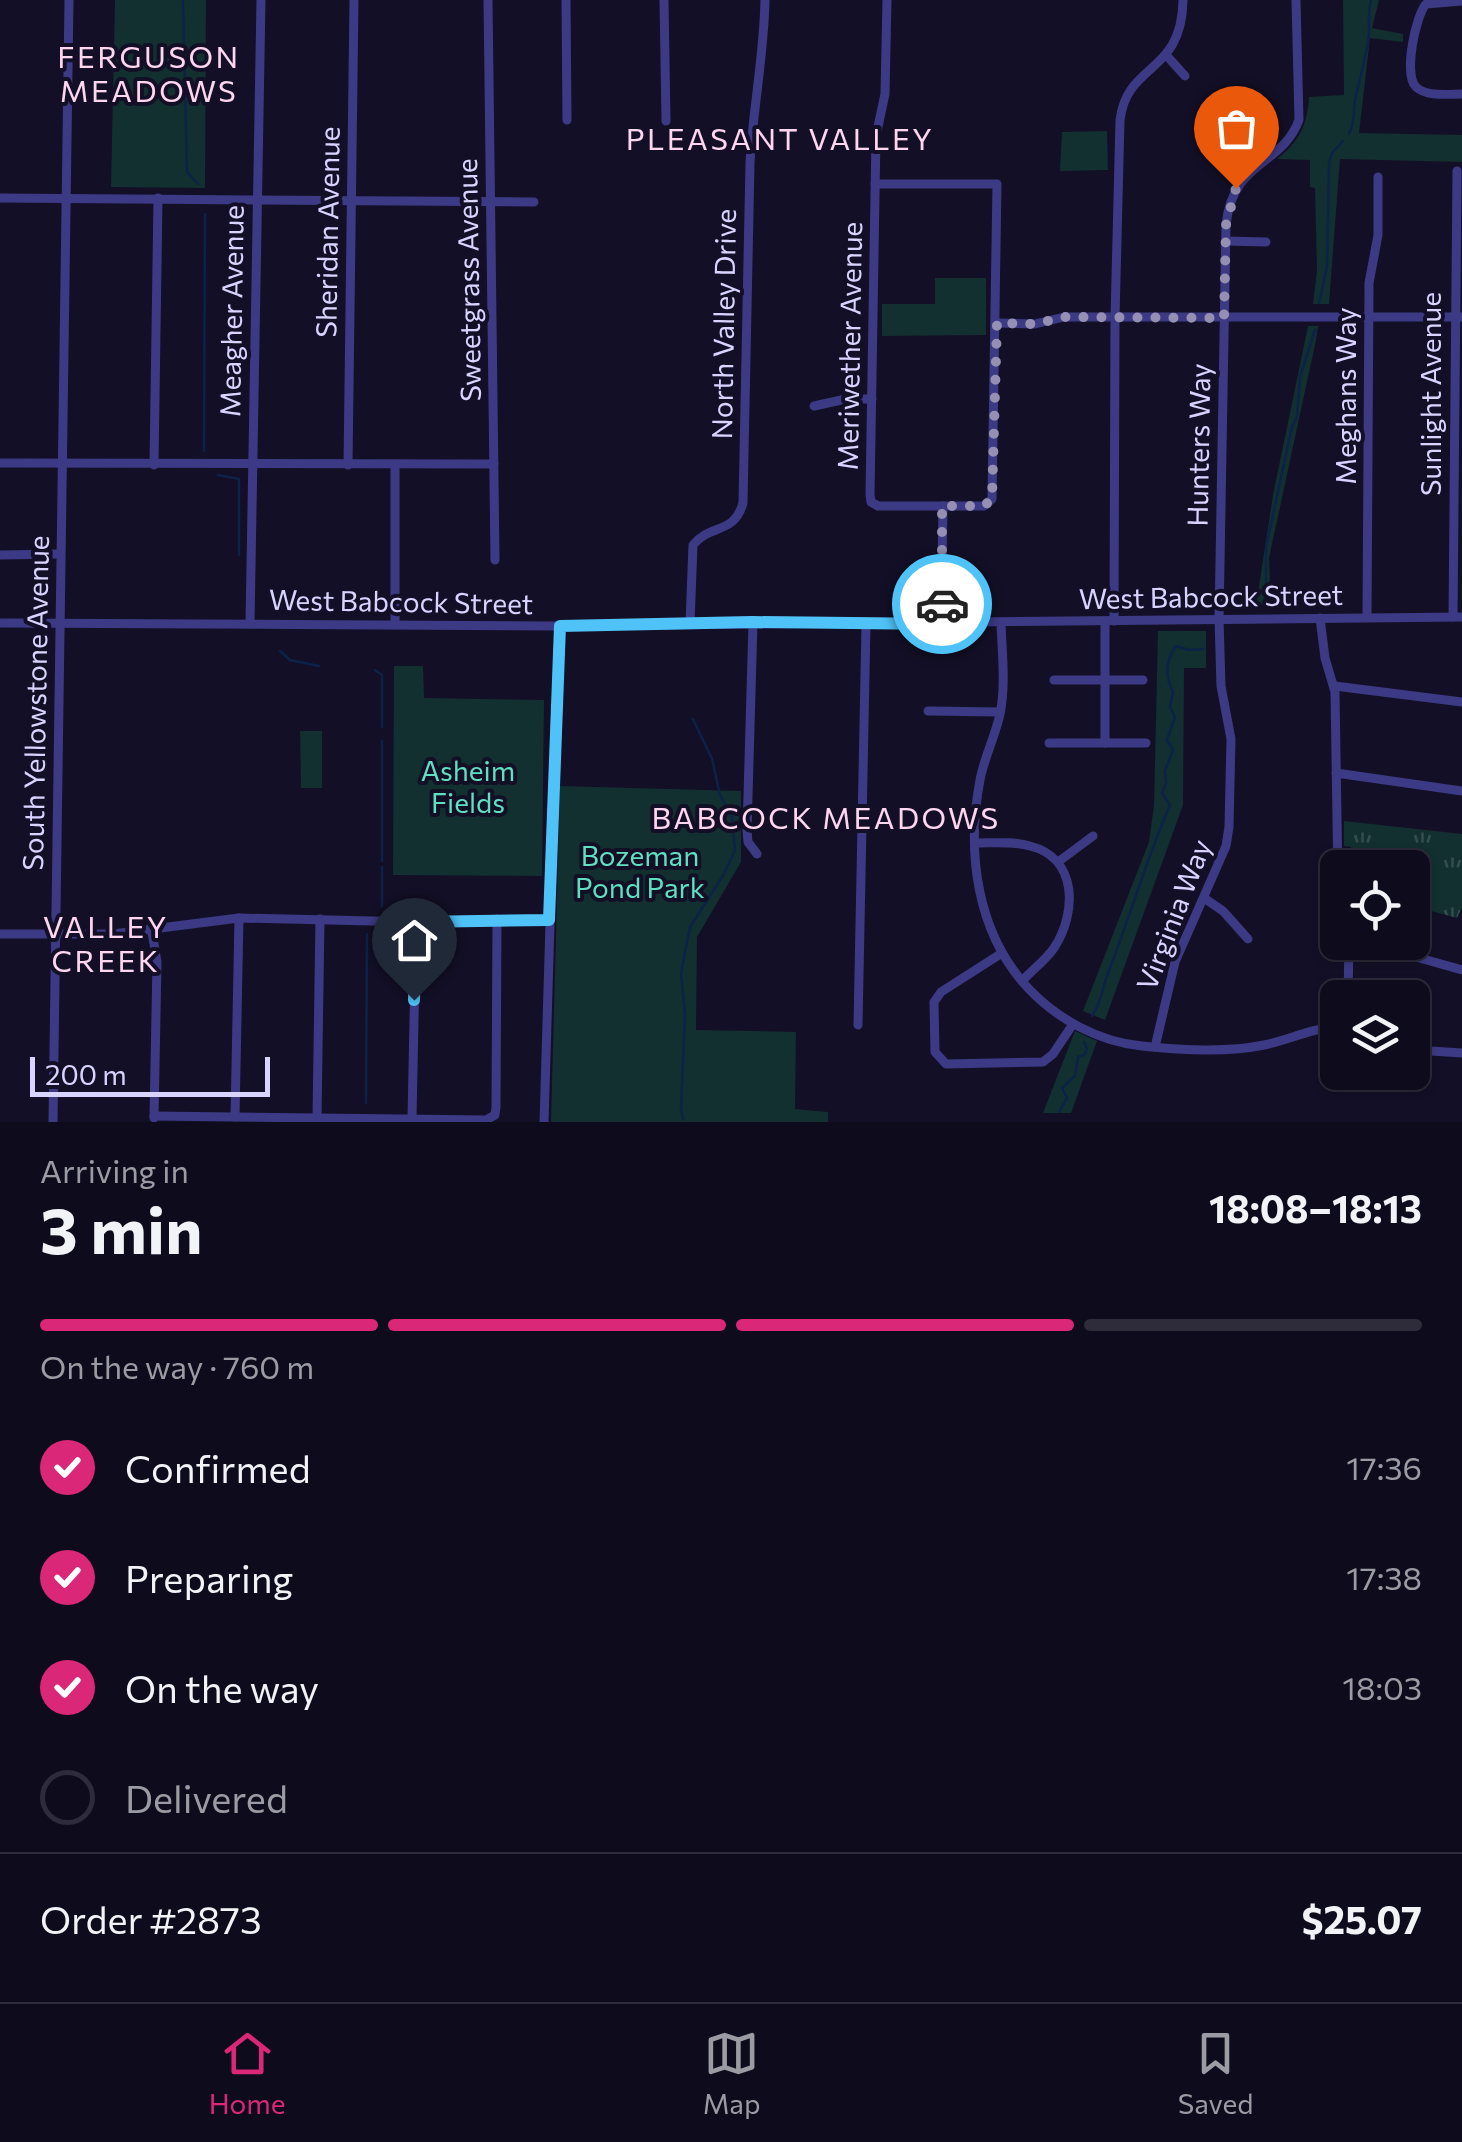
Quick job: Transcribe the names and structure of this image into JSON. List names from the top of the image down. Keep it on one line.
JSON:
{"streets":{"street":["Sheridan Avenue","Sweetgrass Avenue","Meagher Avenue","North Valley Drive","Meriwether Avenue","Sunlight Avenue","Meghans Way","Hunters Way","West Babcock Street","South Yellowstone Avenue","Virginia Way"]},"crossings":[["Meagher Avenue","West Babcock Street"],["North Valley Drive","West Babcock Street"],["Sunlight Avenue","West Babcock Street"],["Meghans Way","West Babcock Street"],["Hunters Way","West Babcock Street"],["Hunters Way","Virginia Way"],["West Babcock Street","South Yellowstone Avenue"],["West Babcock Street","Virginia Way"]],"districts":["FERGUSON MEADOWS","PLEASANT VALLEY","BABCOCK MEADOWS","VALLEY CREEK"],"parks":["Asheim Fields","Bozeman Pond Park"],"scale_bar":"200 m","page":{"scale":"200 m","heading":["3 min","Arriving in","18:08–18:13"],"panel":["Order #2873","$25.07"],"bar":"On the way · 760 m","list":[["Confirmed","17:36"],["Preparing","17:38"],["On the way","18:03"],"Delivered"],"tabs":["Home","Map","Saved"]}}
